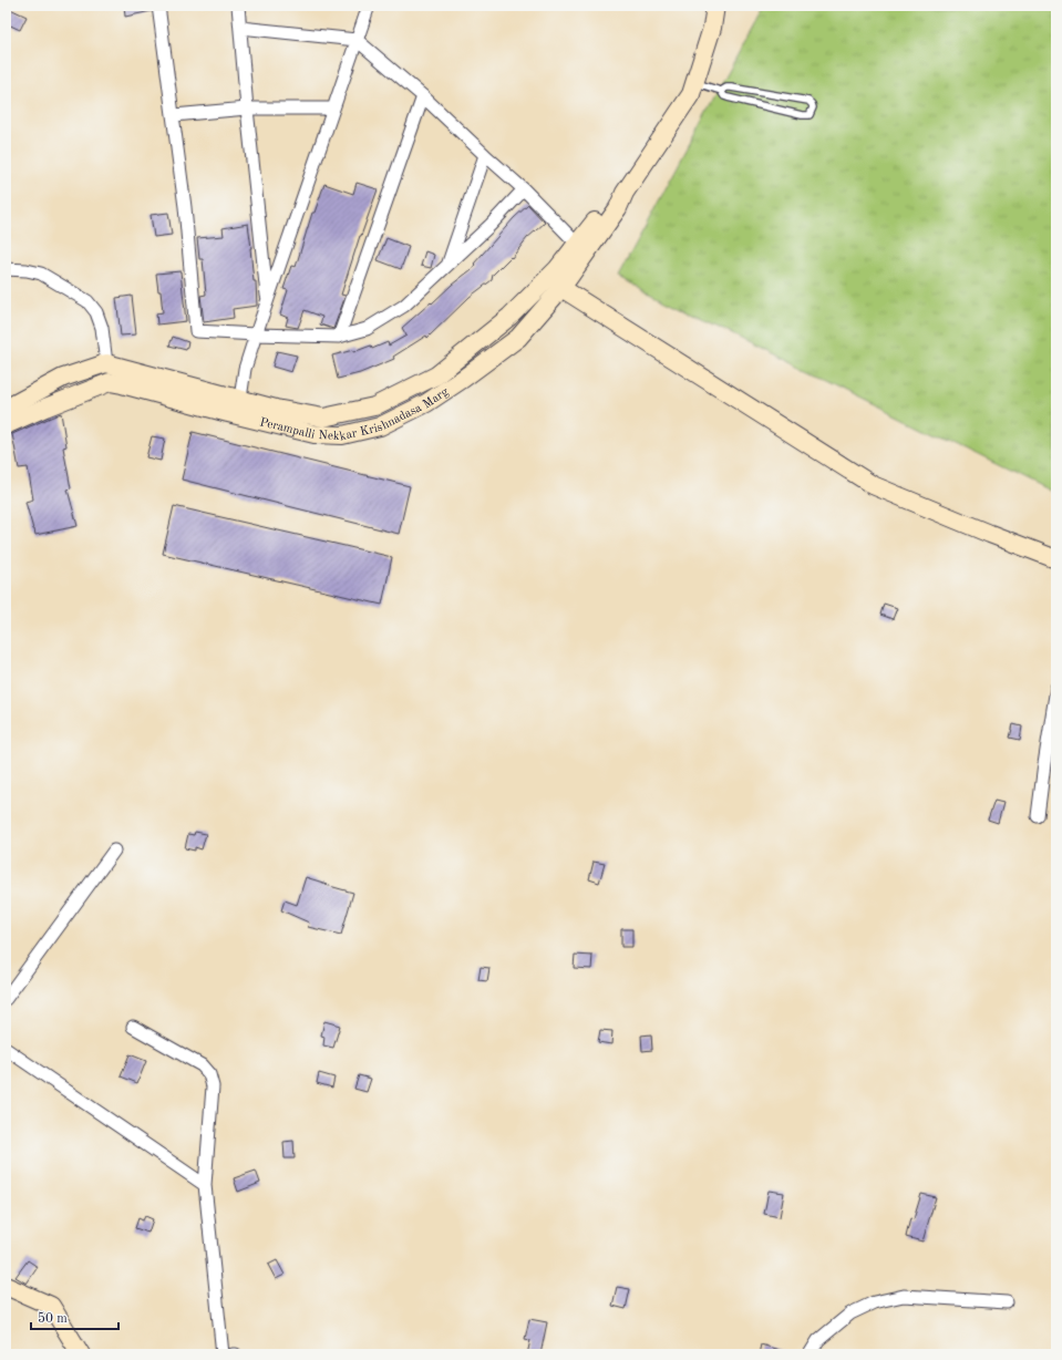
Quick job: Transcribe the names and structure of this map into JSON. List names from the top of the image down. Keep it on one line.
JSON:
{"streets":{"main road":["Perampalli Nekkar Krishnadasa Marg"]},"scale_bar":"50 m"}
